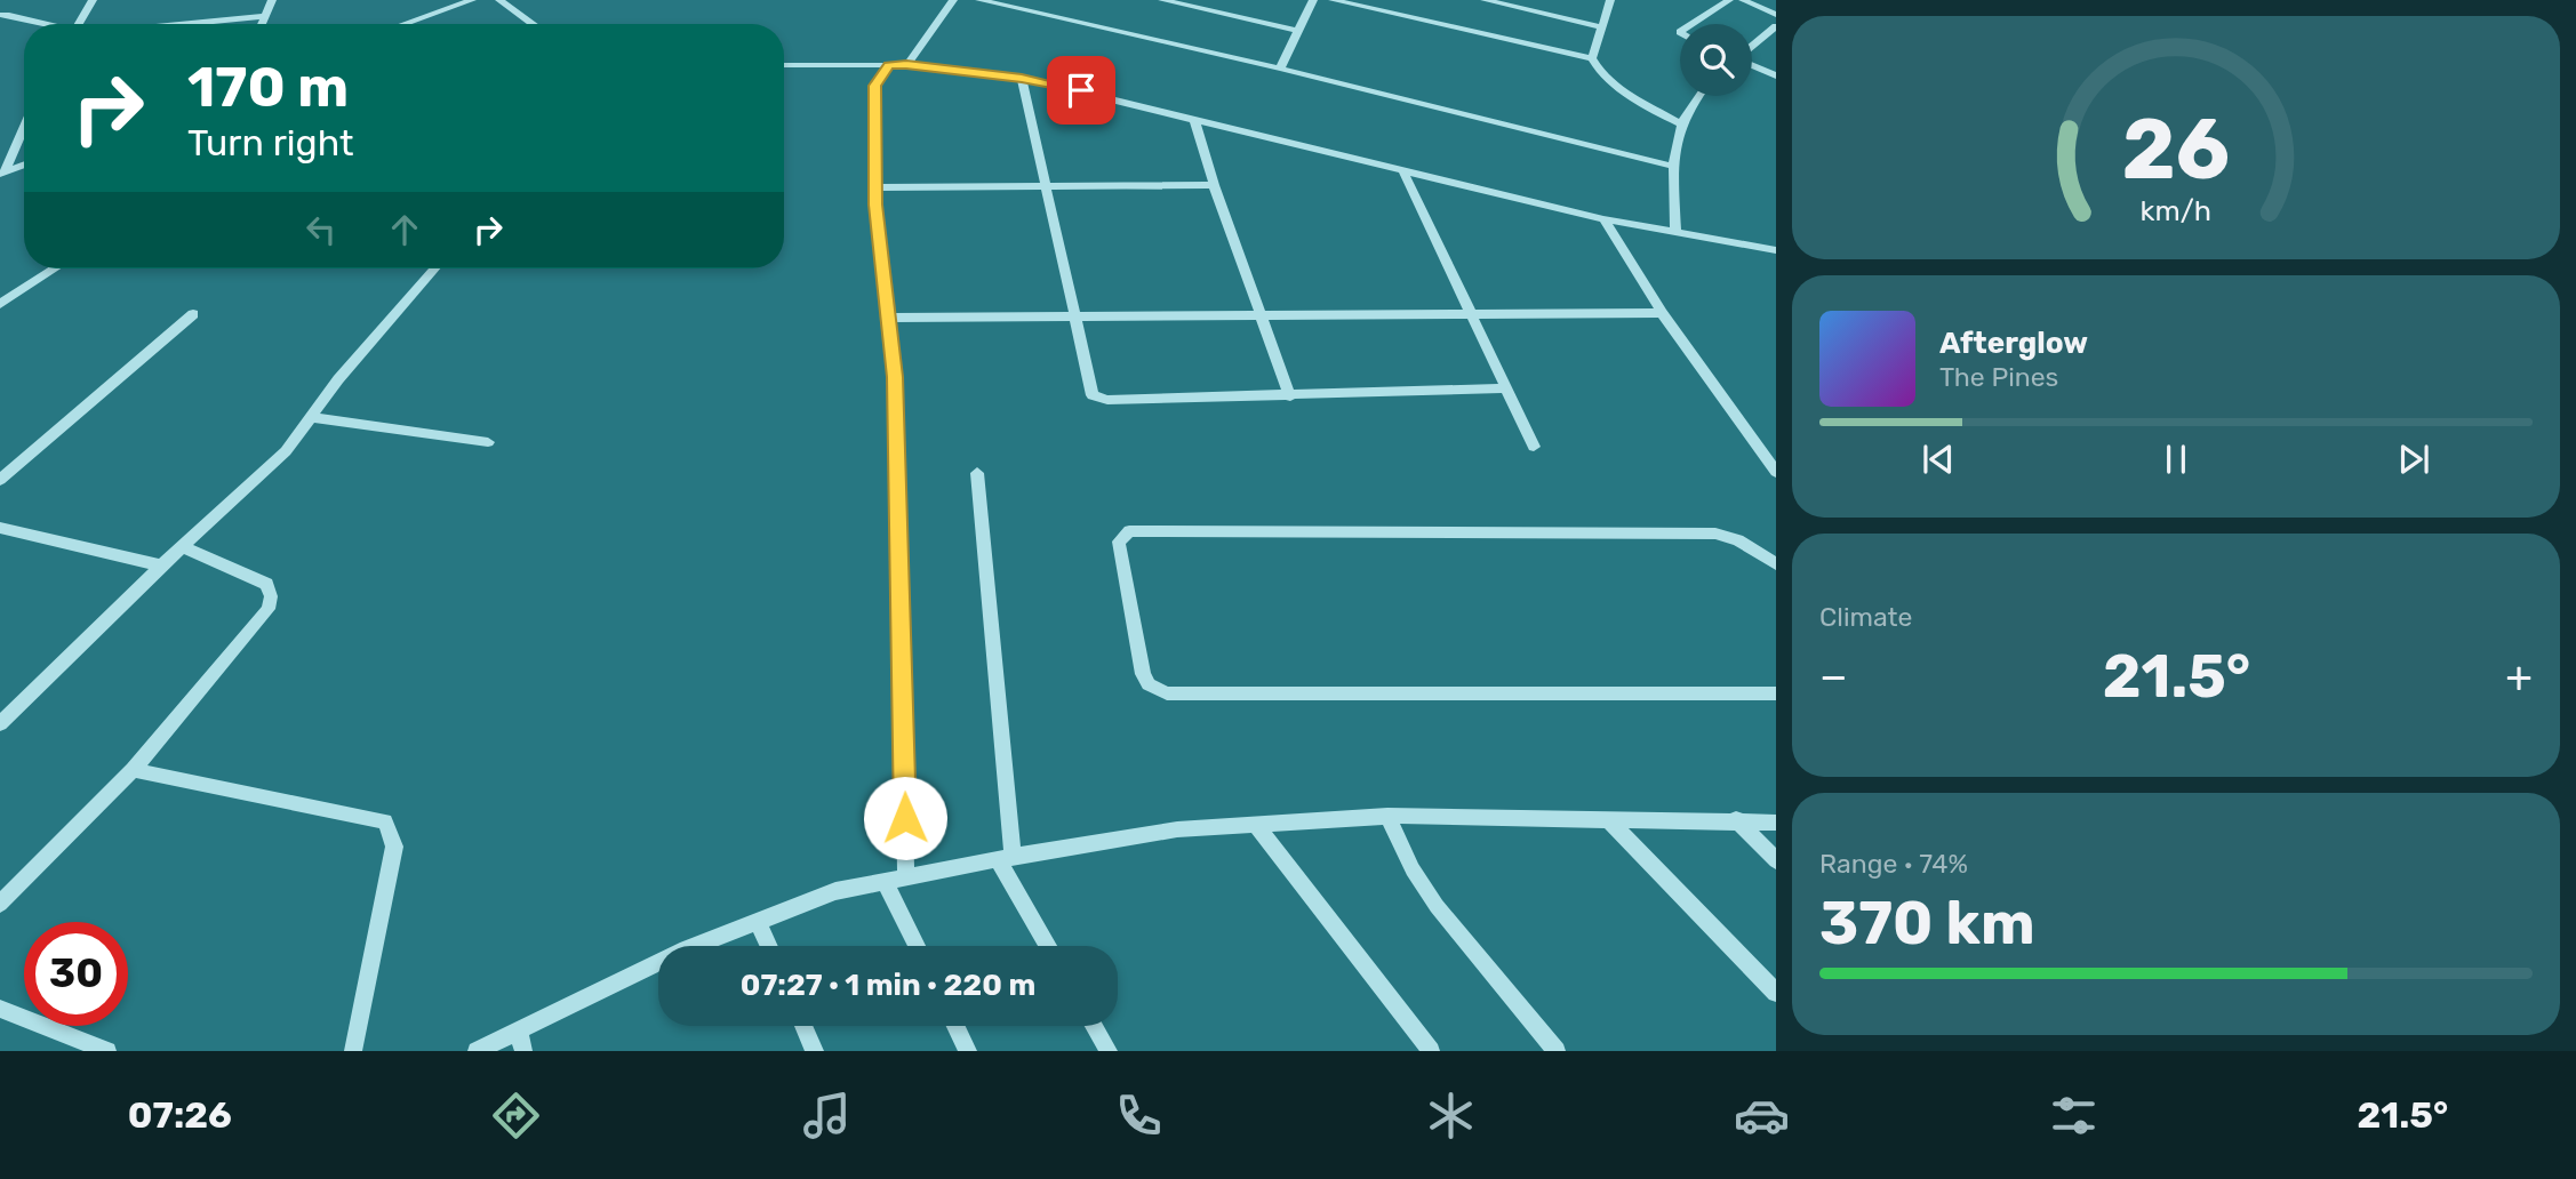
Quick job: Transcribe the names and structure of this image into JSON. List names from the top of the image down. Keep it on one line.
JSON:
{"page":{"turn":["170 m","Turn right"],"song":["Afterglow","The Pines"],"tile":["Climate",["Range · 74%","370 km"]],"heat":["−","21.5°","+"],"limit":"30","trip":"07:27 · 1 min · 220 m","tabs":["07:26","21.5°"],"gauge":["26","km/h"]}}
